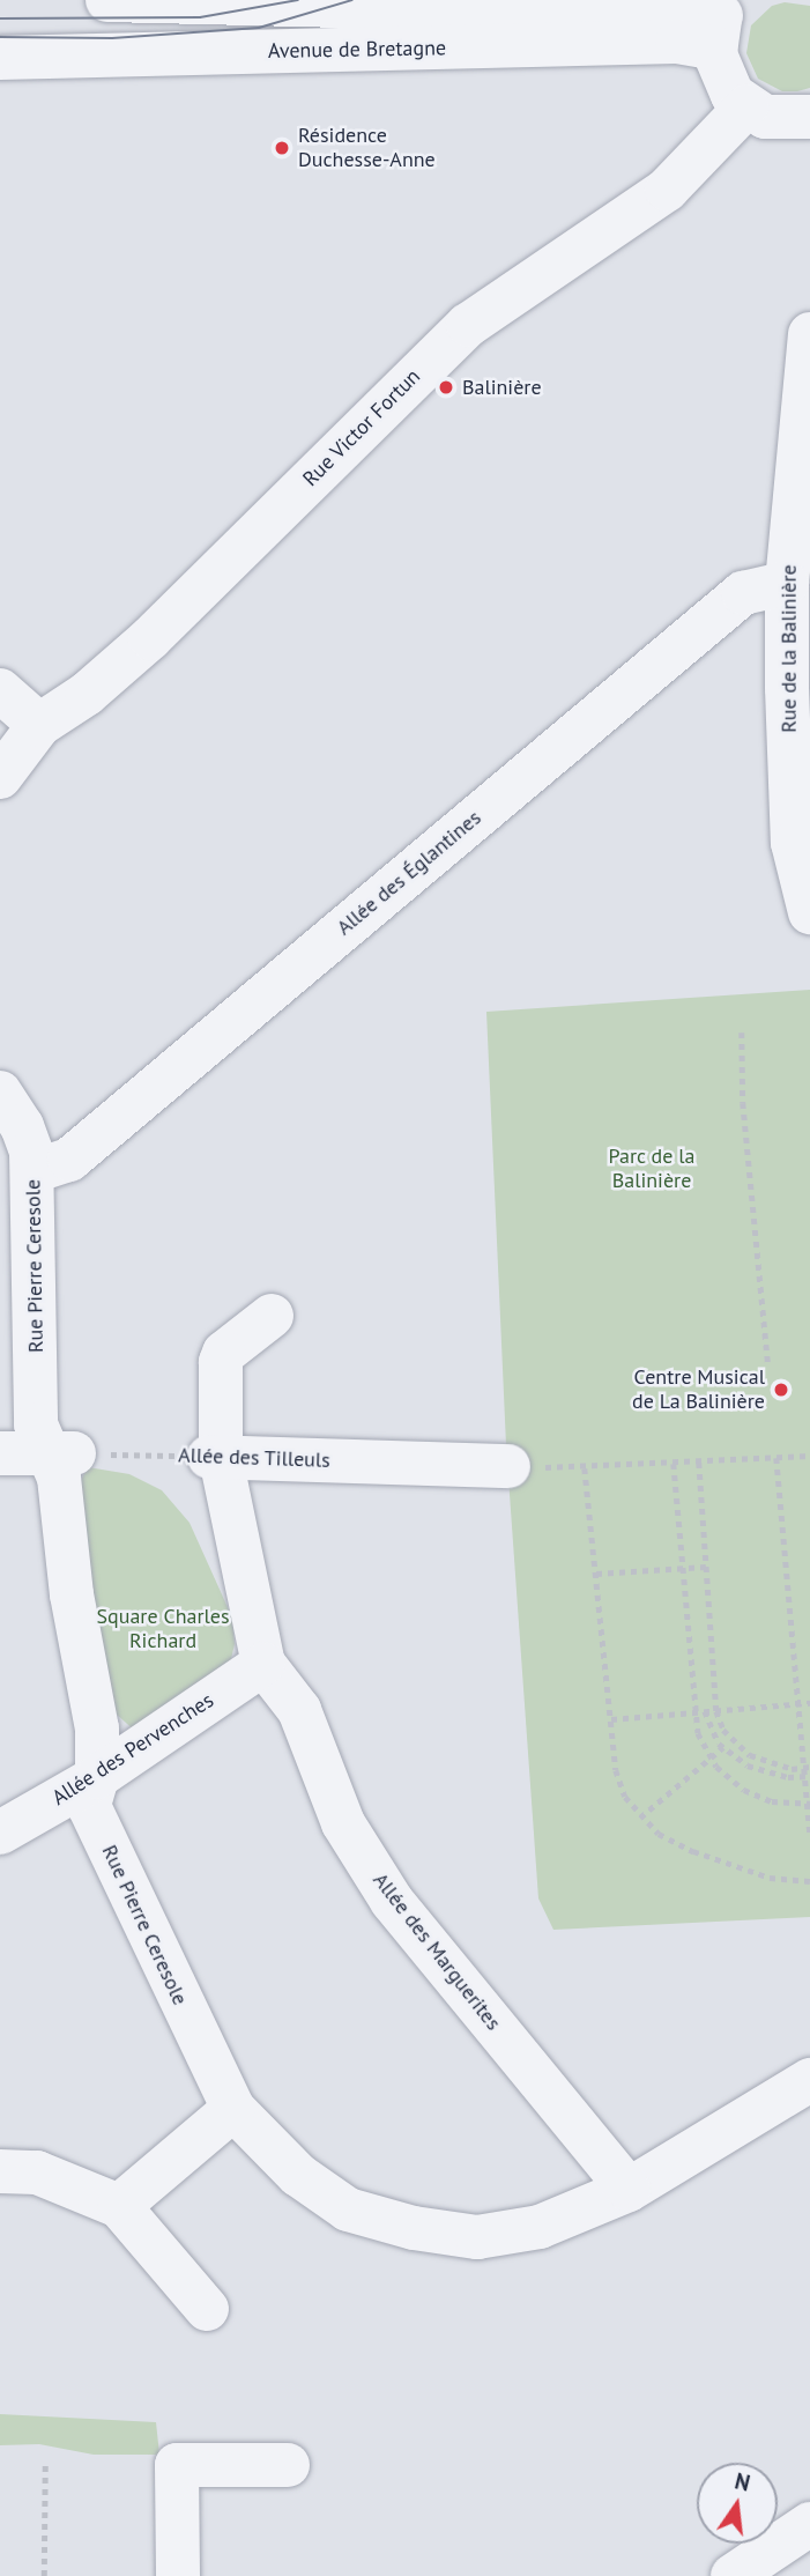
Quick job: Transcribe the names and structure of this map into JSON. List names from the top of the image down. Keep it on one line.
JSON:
{"streets":{"street":["Avenue de Bretagne","Rue Victor Fortun","Rue de la Balinière","Allée des Églantines","Rue Pierre Ceresole","Allée des Tilleuls","Allée des Pervenches","Allée des Marguerites"]},"crossings":[["Rue de la Balinière","Allée des Églantines"],["Allée des Églantines","Rue Pierre Ceresole"],["Rue Pierre Ceresole","Allée des Tilleuls"],["Rue Pierre Ceresole","Allée des Pervenches"],["Rue Pierre Ceresole","Allée des Marguerites"],["Allée des Tilleuls","Allée des Marguerites"],["Allée des Pervenches","Allée des Marguerites"]],"parks":["Parc de la Balinière","Square Charles Richard"],"places":["Résidence Duchesse-Anne","Balinière","Centre Musical de La Balinière"],"north":"top"}
